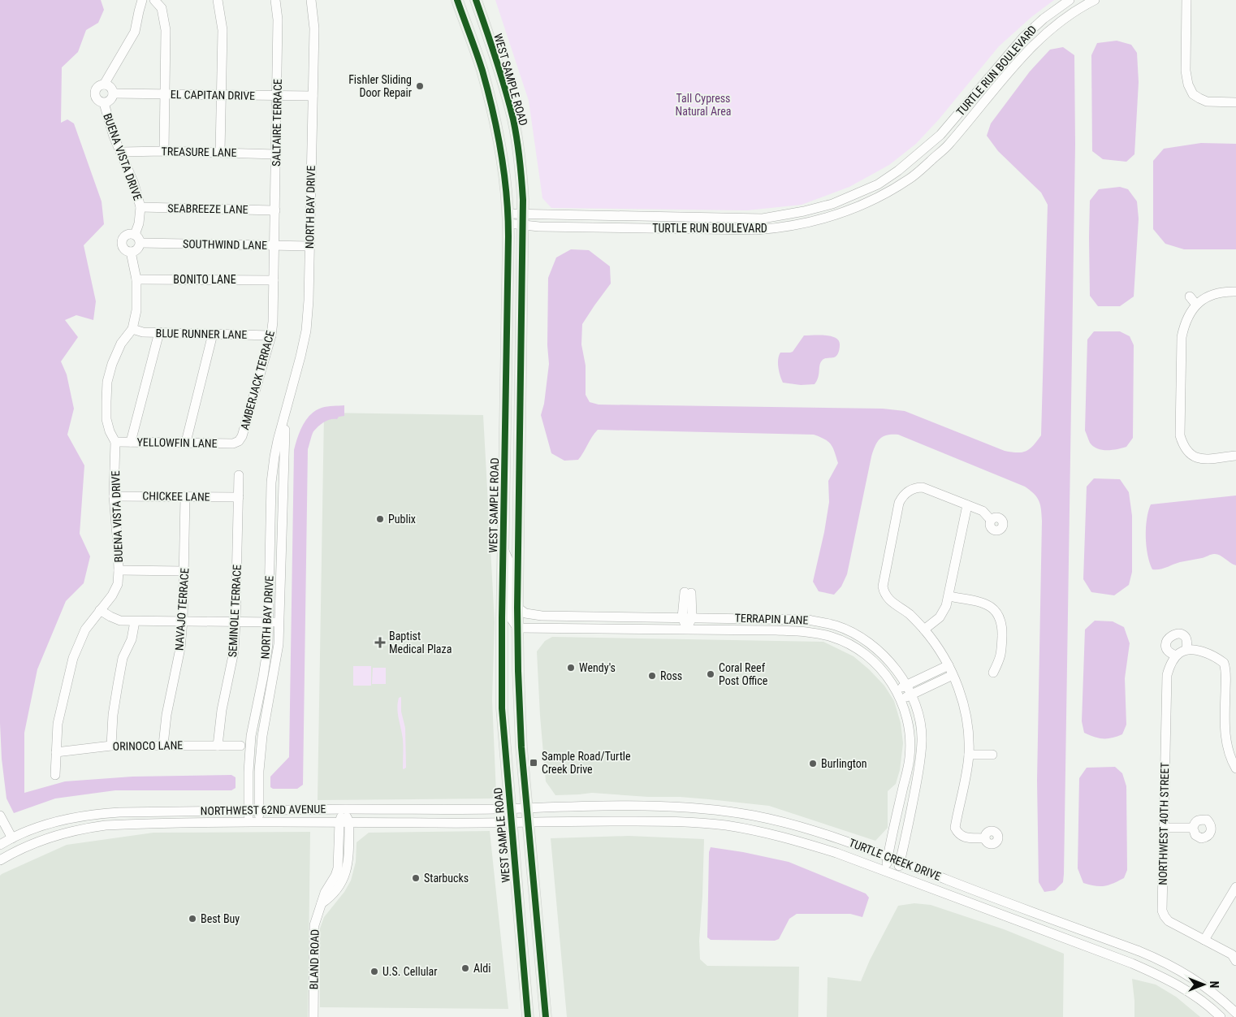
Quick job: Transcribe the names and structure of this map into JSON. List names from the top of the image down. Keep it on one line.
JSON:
{"streets":{"main road":["WEST SAMPLE ROAD"],"street":["TURTLE RUN BOULEVARD","EL CAPITAN DRIVE","SALTAIRE TERRACE","TREASURE LANE","BUENA VISTA DRIVE","NORTH BAY DRIVE","SEABREEZE LANE","SOUTHWIND LANE","BONITO LANE","BLUE RUNNER LANE","AMBERJACK TERRACE","YELLOWFIN LANE","CHICKEE LANE","NAVAJO TERRACE","SEMINOLE TERRACE","TERRAPIN LANE","ORINOCO LANE","NORTHWEST 62ND AVENUE","NORTHWEST 40TH STREET","TURTLE CREEK DRIVE","BLAND ROAD"]},"crossings":[["TURTLE RUN BOULEVARD","WEST SAMPLE ROAD"],["WEST SAMPLE ROAD","TERRAPIN LANE"],["WEST SAMPLE ROAD","NORTHWEST 62ND AVENUE"],["WEST SAMPLE ROAD","TURTLE CREEK DRIVE"],["EL CAPITAN DRIVE","SALTAIRE TERRACE"],["EL CAPITAN DRIVE","BUENA VISTA DRIVE"],["EL CAPITAN DRIVE","NORTH BAY DRIVE"],["SALTAIRE TERRACE","TREASURE LANE"],["SALTAIRE TERRACE","SEABREEZE LANE"],["SALTAIRE TERRACE","SOUTHWIND LANE"],["SALTAIRE TERRACE","AMBERJACK TERRACE"],["TREASURE LANE","BUENA VISTA DRIVE"],["BUENA VISTA DRIVE","SEABREEZE LANE"],["BUENA VISTA DRIVE","SOUTHWIND LANE"],["BUENA VISTA DRIVE","BONITO LANE"],["BUENA VISTA DRIVE","BLUE RUNNER LANE"],["BUENA VISTA DRIVE","YELLOWFIN LANE"],["BUENA VISTA DRIVE","CHICKEE LANE"],["BUENA VISTA DRIVE","ORINOCO LANE"],["NORTH BAY DRIVE","SOUTHWIND LANE"],["NORTH BAY DRIVE","NORTHWEST 62ND AVENUE"],["SOUTHWIND LANE","AMBERJACK TERRACE"],["BONITO LANE","AMBERJACK TERRACE"],["BLUE RUNNER LANE","AMBERJACK TERRACE"],["AMBERJACK TERRACE","YELLOWFIN LANE"],["CHICKEE LANE","NAVAJO TERRACE"],["CHICKEE LANE","SEMINOLE TERRACE"],["NAVAJO TERRACE","ORINOCO LANE"],["SEMINOLE TERRACE","ORINOCO LANE"],["TERRAPIN LANE","TURTLE CREEK DRIVE"],["NORTHWEST 62ND AVENUE","TURTLE CREEK DRIVE"],["NORTHWEST 62ND AVENUE","BLAND ROAD"]],"parks":["Tall Cypress Natural Area"],"places":{"other":["Fishler Sliding Door Repair","Publix","Wendy's","Coral Reef Post Office","Ross","Burlington","Starbucks","Best Buy","Aldi","U.S. Cellular"],"health":["Baptist Medical Plaza"],"transit":["Sample Road/Turtle Creek Drive"]},"north":"right"}
